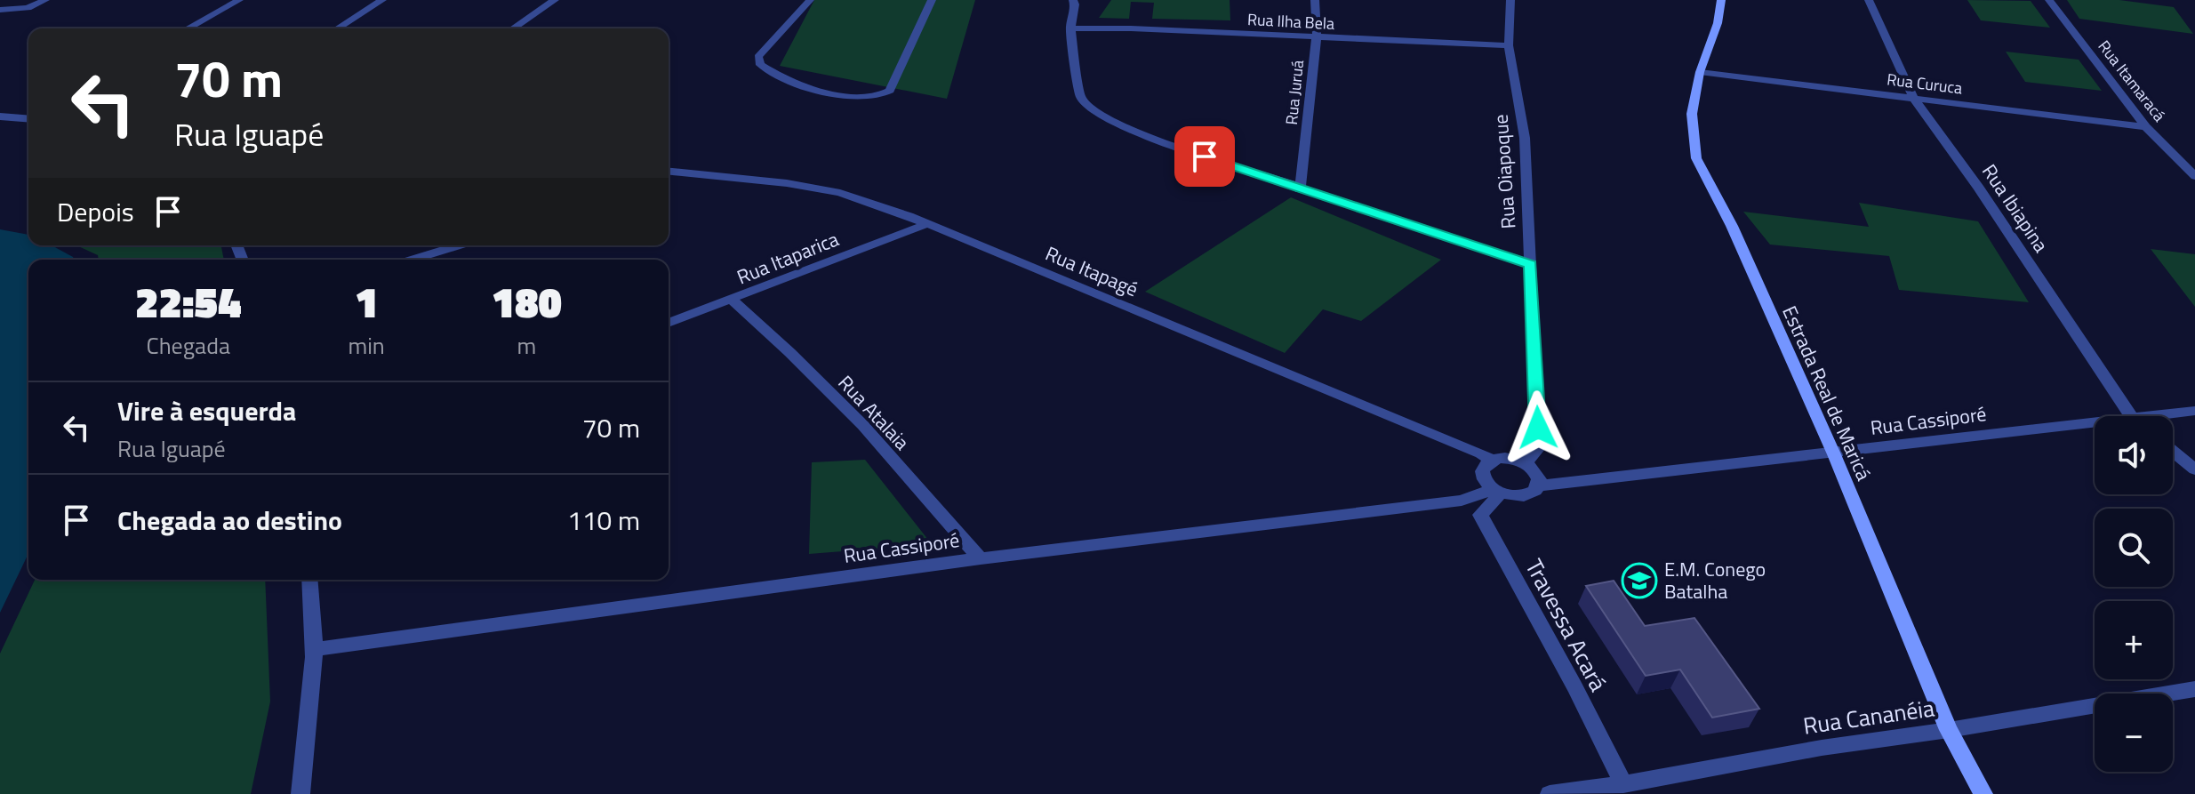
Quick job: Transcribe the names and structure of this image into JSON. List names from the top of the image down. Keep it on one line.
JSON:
{"streets":{"main road":["Estrada Real de Maricá"],"street":["Rua Ilha Bela","Rua Itamaracá","Rua Curuca","Rua Juruá","Rua Oiapoque","Rua Ibiapina","Rua Itaparica","Rua Itapagé","Rua Atalaia","Rua Cassiporé","Travessa Acará","Rua Cananéia"]},"crossings":[["Rua Ilha Bela","Rua Juruá"],["Rua Ilha Bela","Rua Oiapoque"],["Rua Itamaracá","Rua Curuca"],["Rua Curuca","Rua Ibiapina"],["Rua Curuca","Estrada Real de Maricá"],["Rua Oiapoque","Rua Itapagé"],["Rua Oiapoque","Rua Cassiporé"],["Rua Oiapoque","Travessa Acará"],["Rua Itaparica","Rua Itapagé"],["Rua Itaparica","Rua Atalaia"],["Rua Itapagé","Rua Cassiporé"],["Rua Itapagé","Travessa Acará"],["Estrada Real de Maricá","Rua Cassiporé"],["Estrada Real de Maricá","Rua Cananéia"],["Rua Atalaia","Rua Cassiporé"],["Rua Cassiporé","Travessa Acará"],["Travessa Acará","Rua Cananéia"]],"places":{"school or university":["E.M. Conego Batalha"]},"page":{"turn":["70 m","Rua Iguapé"],"then":"Depois","eta":["22:54","Chegada","1","min","180","m"],"list":[{"name":"Vire à esquerda","note":"Rua Iguapé","value":"70 m"},{"name":"Chegada ao destino","value":"110 m"}],"map_buttons":["+","−"]}}
